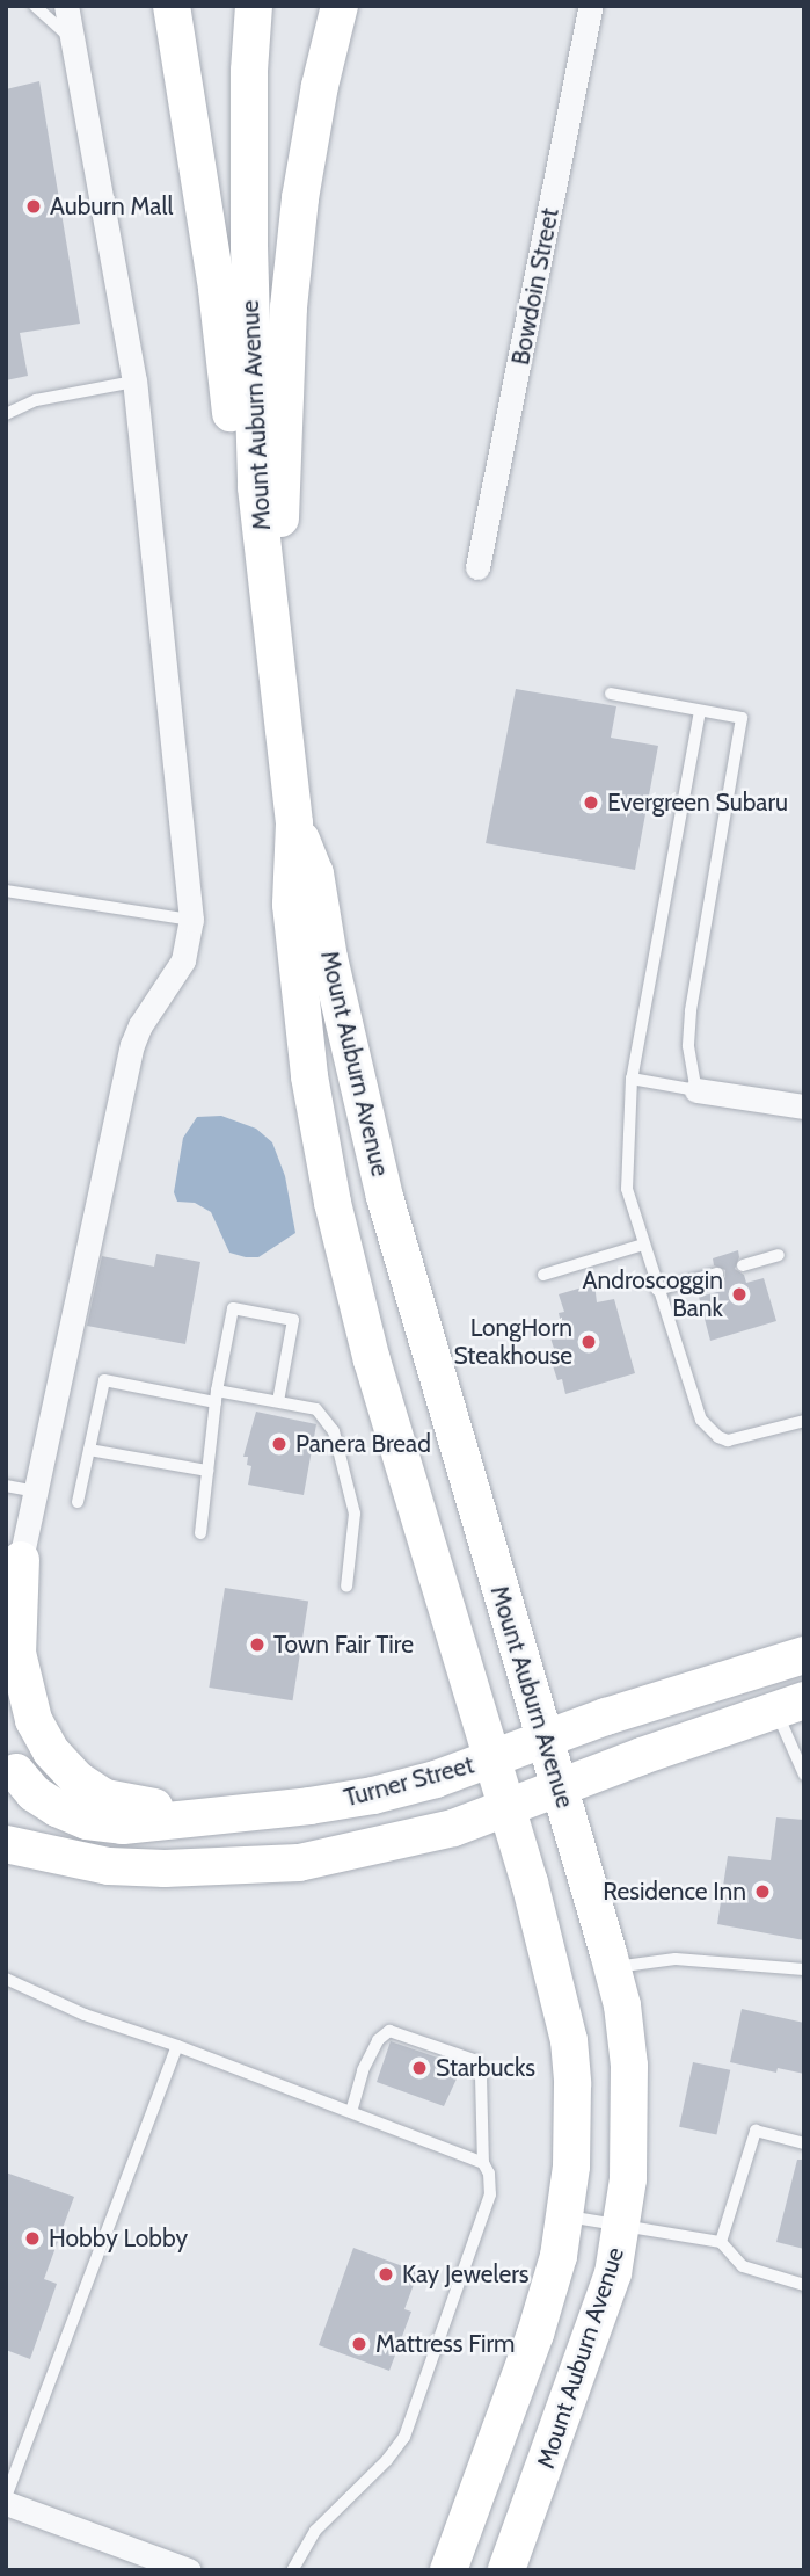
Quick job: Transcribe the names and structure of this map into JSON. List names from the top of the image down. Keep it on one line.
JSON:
{"streets":{"main road":["Mount Auburn Avenue","Turner Street"],"street":["Bowdoin Street"]},"crossings":[["Mount Auburn Avenue","Turner Street"]],"places":["Auburn Mall","Evergreen Subaru","Androscoggin Bank","LongHorn Steakhouse","Panera Bread","Town Fair Tire","Residence Inn","Starbucks","Hobby Lobby","Kay Jewelers","Mattress Firm"]}
